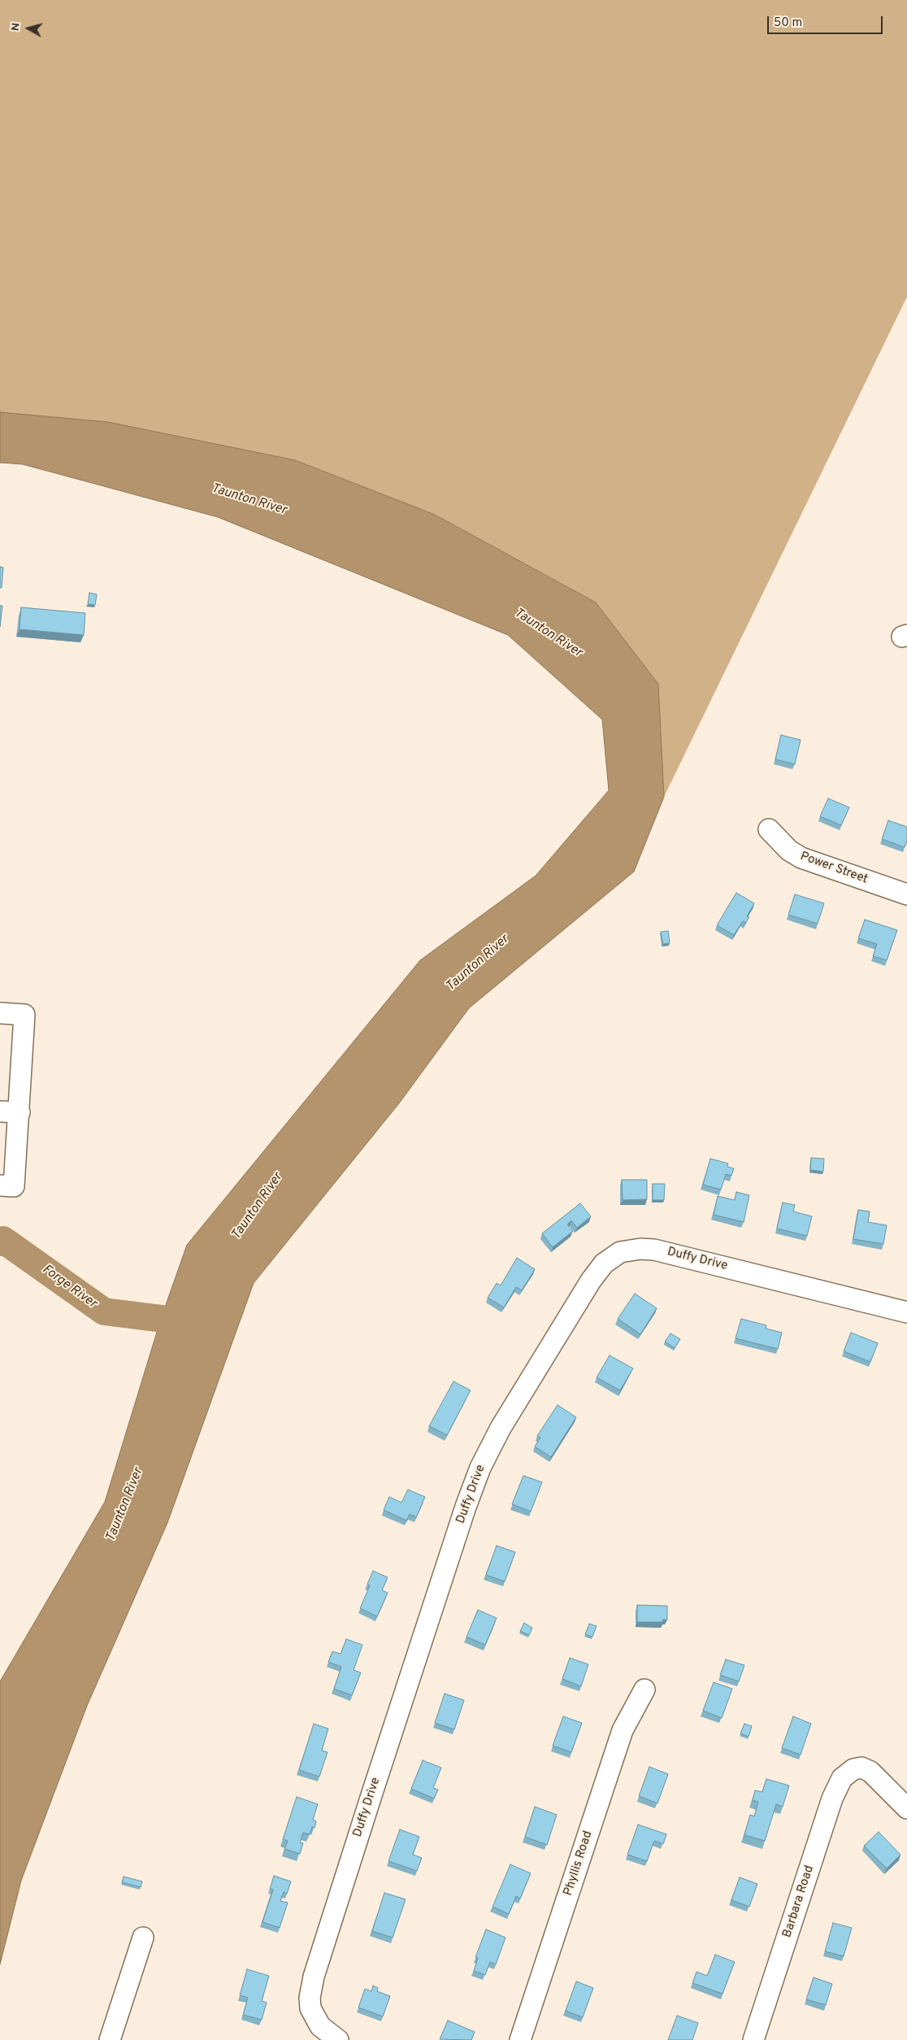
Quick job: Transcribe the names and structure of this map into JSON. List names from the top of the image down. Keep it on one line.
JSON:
{"streets":{"street":["Power Street","Duffy Drive","Phyllis Road","Barbara Road"]},"water":["Taunton River","Forge River"],"scale_bar":"50 m","north":"left"}
